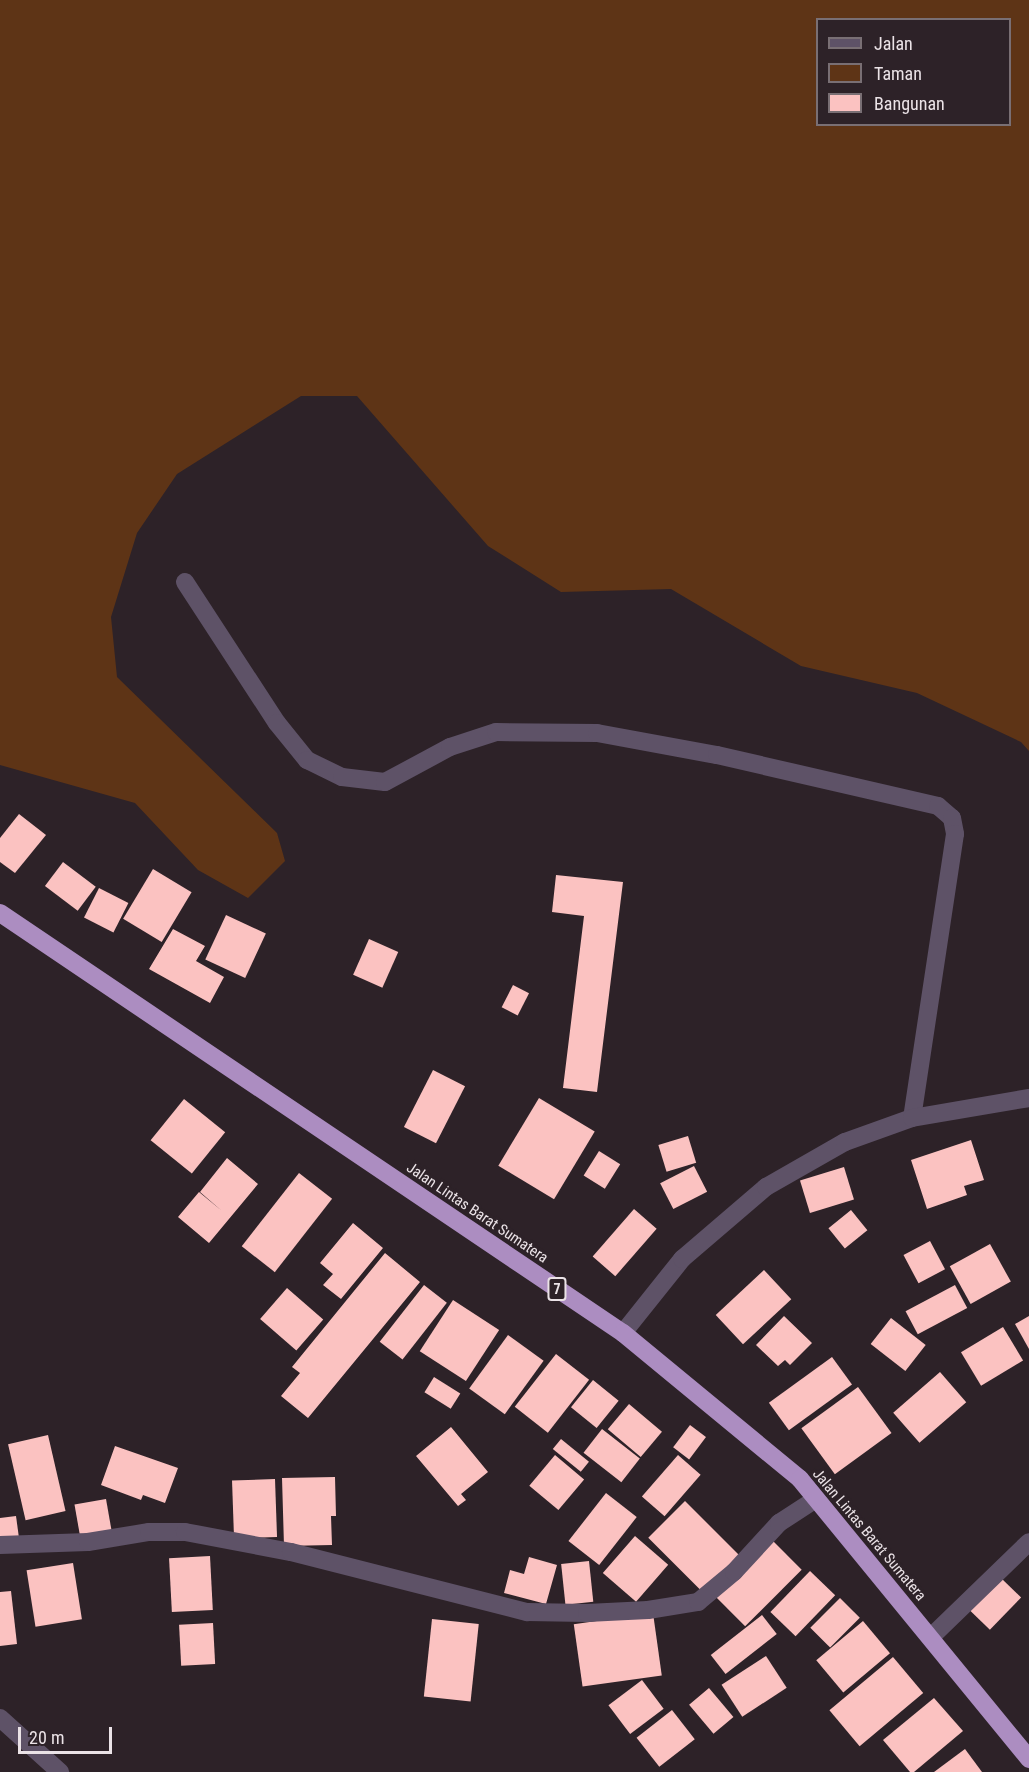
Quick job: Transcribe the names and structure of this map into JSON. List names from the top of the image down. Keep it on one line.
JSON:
{"streets":{"highway":["Jalan Lintas Barat Sumatera","7"]},"legend":["Jalan","Taman","Bangunan"],"scale_bar":"20 m"}
